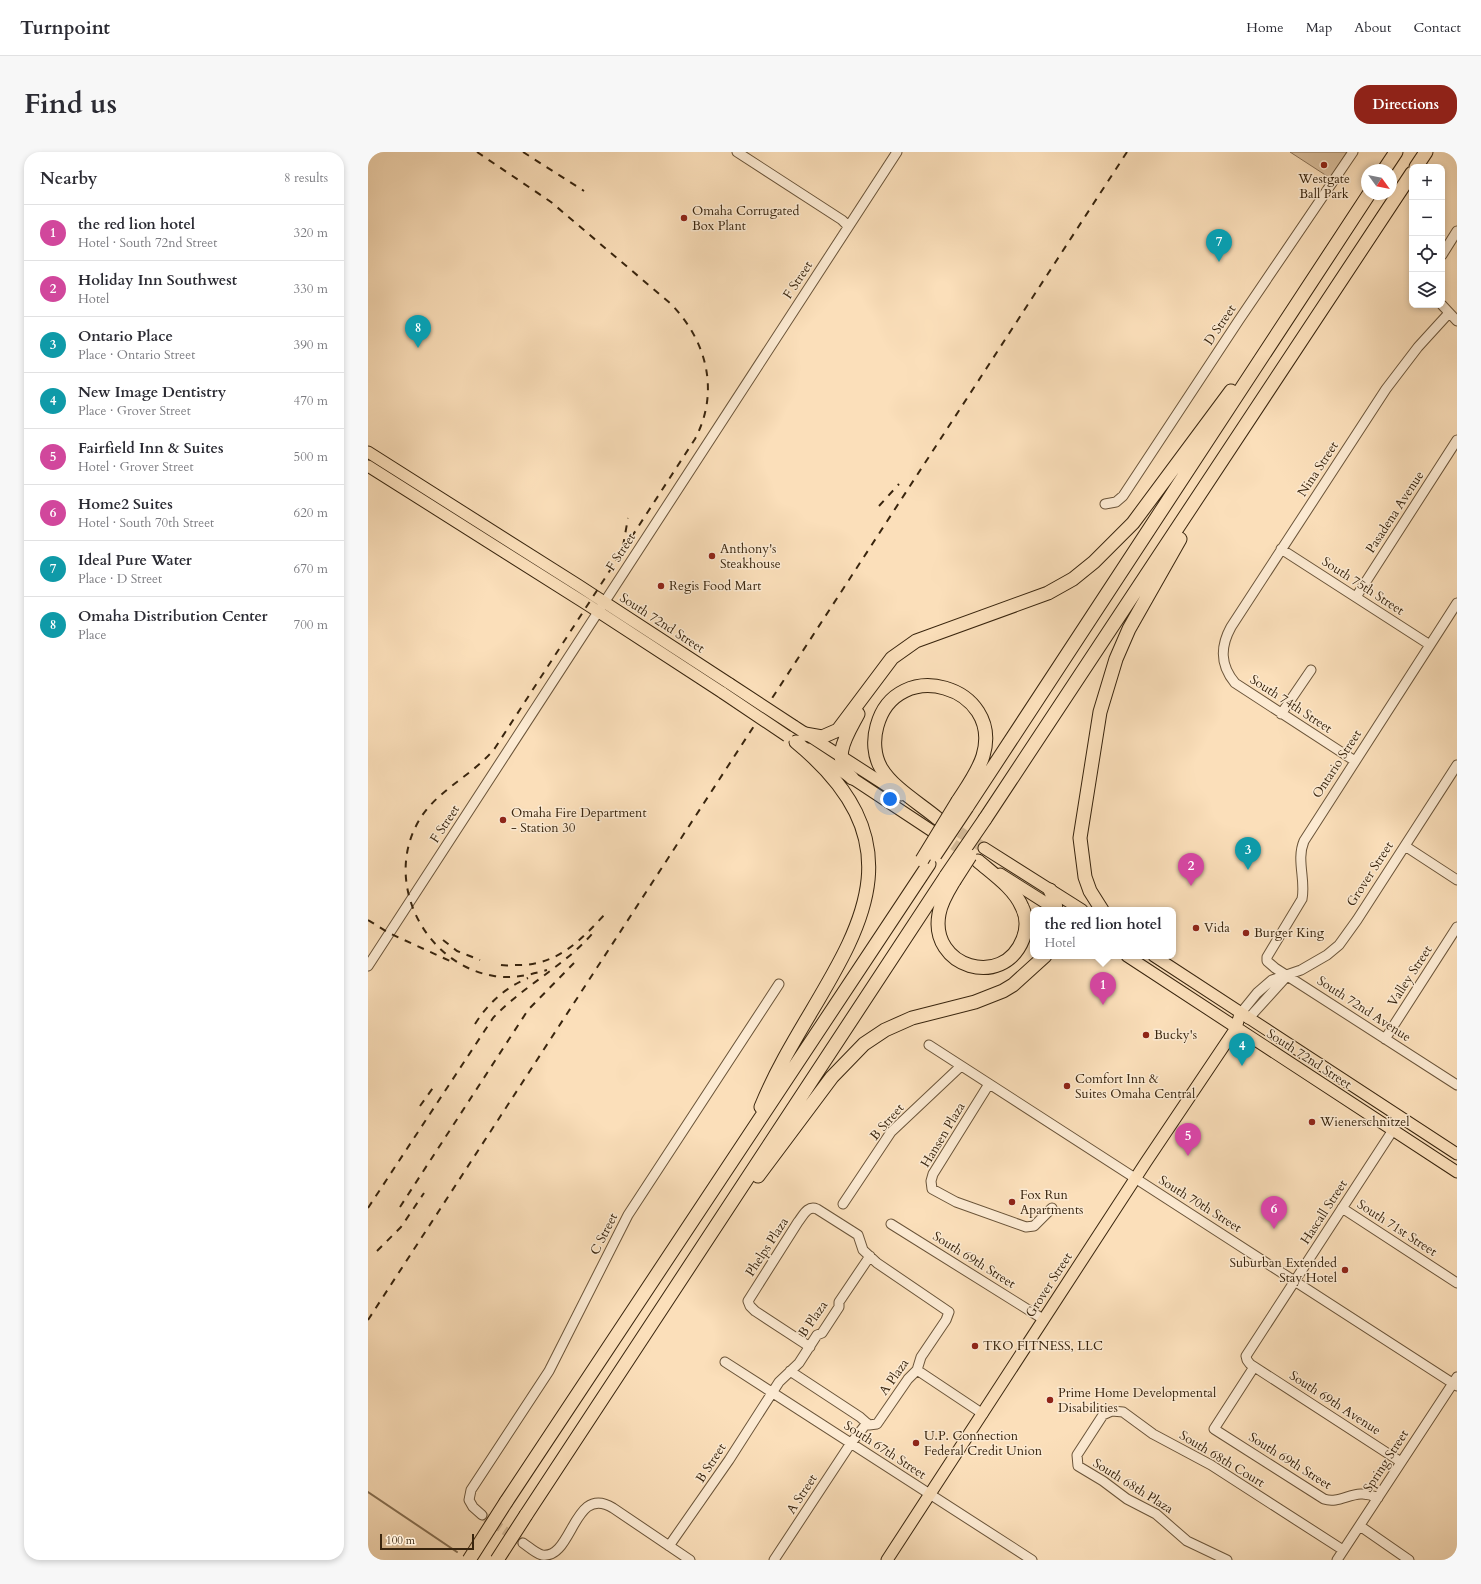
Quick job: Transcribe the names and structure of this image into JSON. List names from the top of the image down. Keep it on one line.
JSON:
{"streets":{"main road":["South 72nd Street","Grover Street"],"street":["F Street","D Street","Nina Street","Pasadena Avenue","South 75th Street","South 74th Street","Ontario Street","Valley Street","South 72nd Avenue","B Street","Hansen Plaza","South 70th Street","Hascall Street","South 71st Street","C Street","Phelps Plaza","South 69th Street","B Plaza","A Plaza","South 69th Avenue","South 67th Street","South 68th Court","Spring Street","South 68th Plaza","A Street"]},"crossings":[["F Street","South 72nd Street"],["Nina Street","South 75th Street"],["Nina Street","South 74th Street"],["Pasadena Avenue","South 75th Street"],["South 75th Street","Ontario Street"],["South 72nd Street","Grover Street"],["South 72nd Street","Hascall Street"],["South 74th Street","Ontario Street"],["Ontario Street","South 72nd Avenue"],["Grover Street","South 72nd Avenue"],["Grover Street","South 70th Street"],["Grover Street","South 69th Street"],["Grover Street","South 67th Street"],["Valley Street","South 72nd Avenue"],["B Street","South 70th Street"],["B Street","B Plaza"],["B Street","South 67th Street"],["Hansen Plaza","South 70th Street"],["South 70th Street","Hascall Street"],["South 70th Street","Spring Street"],["Hascall Street","South 71st Street"],["Hascall Street","South 69th Street"],["Hascall Street","South 69th Avenue"],["Phelps Plaza","B Plaza"],["Phelps Plaza","A Plaza"],["South 69th Street","South 69th Avenue"],["South 69th Street","Spring Street"],["B Plaza","A Plaza"],["B Plaza","South 67th Street"],["A Plaza","South 67th Street"],["A Plaza","A Street"],["South 69th Avenue","Spring Street"],["South 67th Street","A Street"],["South 68th Court","Spring Street"],["South 68th Court","South 68th Plaza"]],"places":["Westgate Ball Park","Omaha Corrugated Box Plant","Anthony's Steakhouse","Regis Food Mart","Omaha Fire Department - Station 30","Vida","Burger King","Bucky's","Comfort Inn & Suites Omaha Central","Wienerschnitzel","Fox Run Apartments","Suburban Extended Stay Hotel","TKO FITNESS, LLC","Prime Home Developmental Disabilities","U.P. Connection Federal Credit Union"],"scale_bar":"100 m","north":"bottom right","page":{"header":"Turnpoint","nav":["Home","Map","About","Contact"],"title":"Find us","buttons":"Directions","heading":["Nearby","8 results"],"map_buttons":["+","−"],"list":[{"mark":"1","name":"the red lion hotel","note":"Hotel · South 72nd Street","value":"320 m"},{"mark":"2","name":"Holiday Inn Southwest","note":"Hotel","value":"330 m"},{"mark":"3","name":"Ontario Place","note":"Place · Ontario Street","value":"390 m"},{"mark":"4","name":"New Image Dentistry","note":"Place · Grover Street","value":"470 m"},{"mark":"5","name":"Fairfield Inn & Suites","note":"Hotel · Grover Street","value":"500 m"},{"mark":"6","name":"Home2 Suites","note":"Hotel · South 70th Street","value":"620 m"},{"mark":"7","name":"Ideal Pure Water","note":"Place · D Street","value":"670 m"},{"mark":"8","name":"Omaha Distribution Center","note":"Place","value":"700 m"}],"pins":["7","8","3","2","1","4","5","6"],"popup":["the red lion hotel","Hotel"],"scale":"100 m"}}
